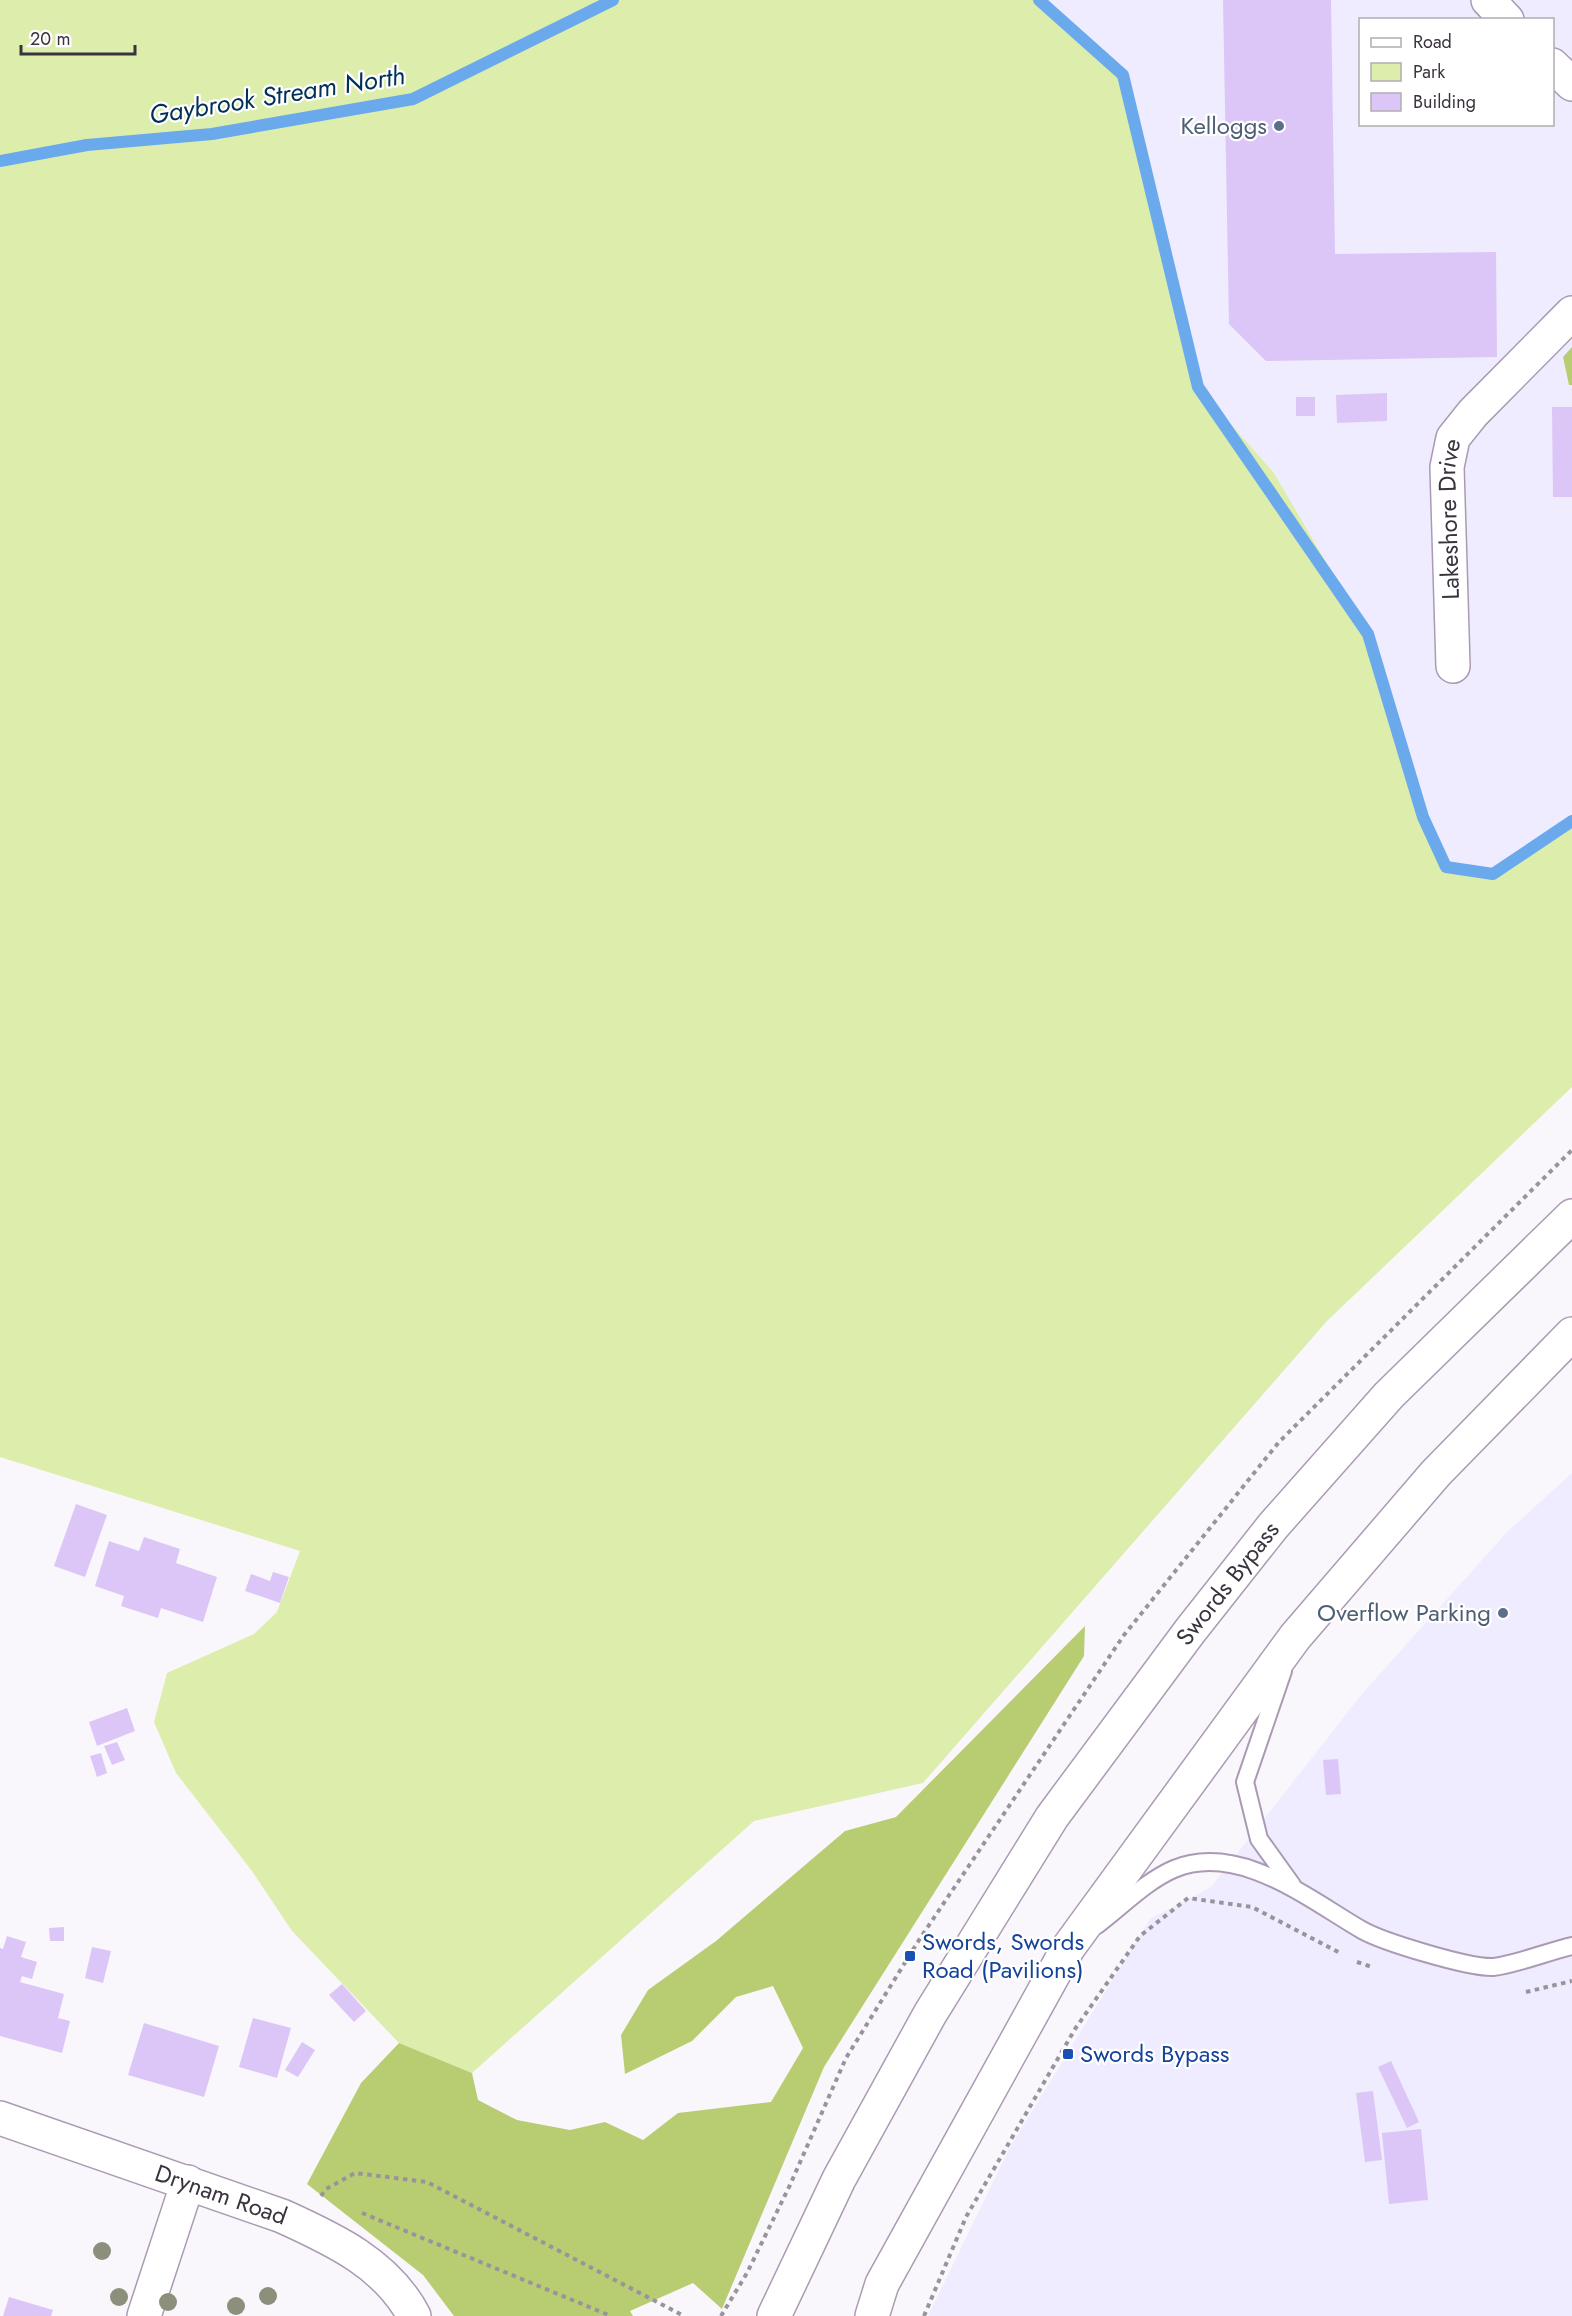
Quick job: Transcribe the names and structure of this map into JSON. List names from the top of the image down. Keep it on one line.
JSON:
{"streets":{"main road":["Lakeshore Drive","Swords Bypass","Drynam Road"]},"water":["Gaybrook Stream North"],"places":{"other":["Kelloggs","Overflow Parking"],"transit":["Swords, Swords Road (Pavilions)","Swords Bypass"]},"legend":["Road","Park","Building"],"scale_bar":"20 m"}
